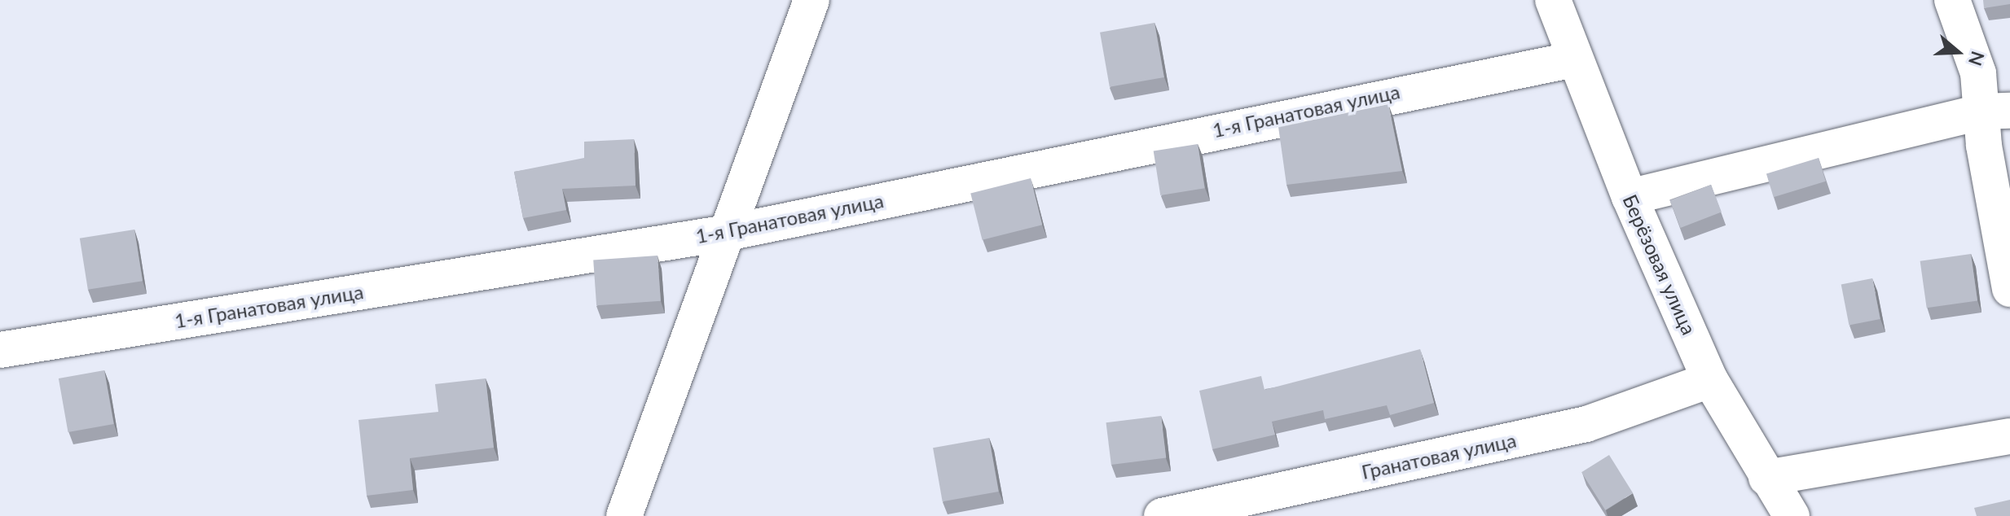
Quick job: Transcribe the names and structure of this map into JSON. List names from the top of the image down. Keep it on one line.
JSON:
{"streets":{"street":["1-я Гранатовая улица","Берёзовая улица","Гранатовая улица"]},"crossings":[["1-я Гранатовая улица","Берёзовая улица"],["Берёзовая улица","Гранатовая улица"]],"north":"right"}
